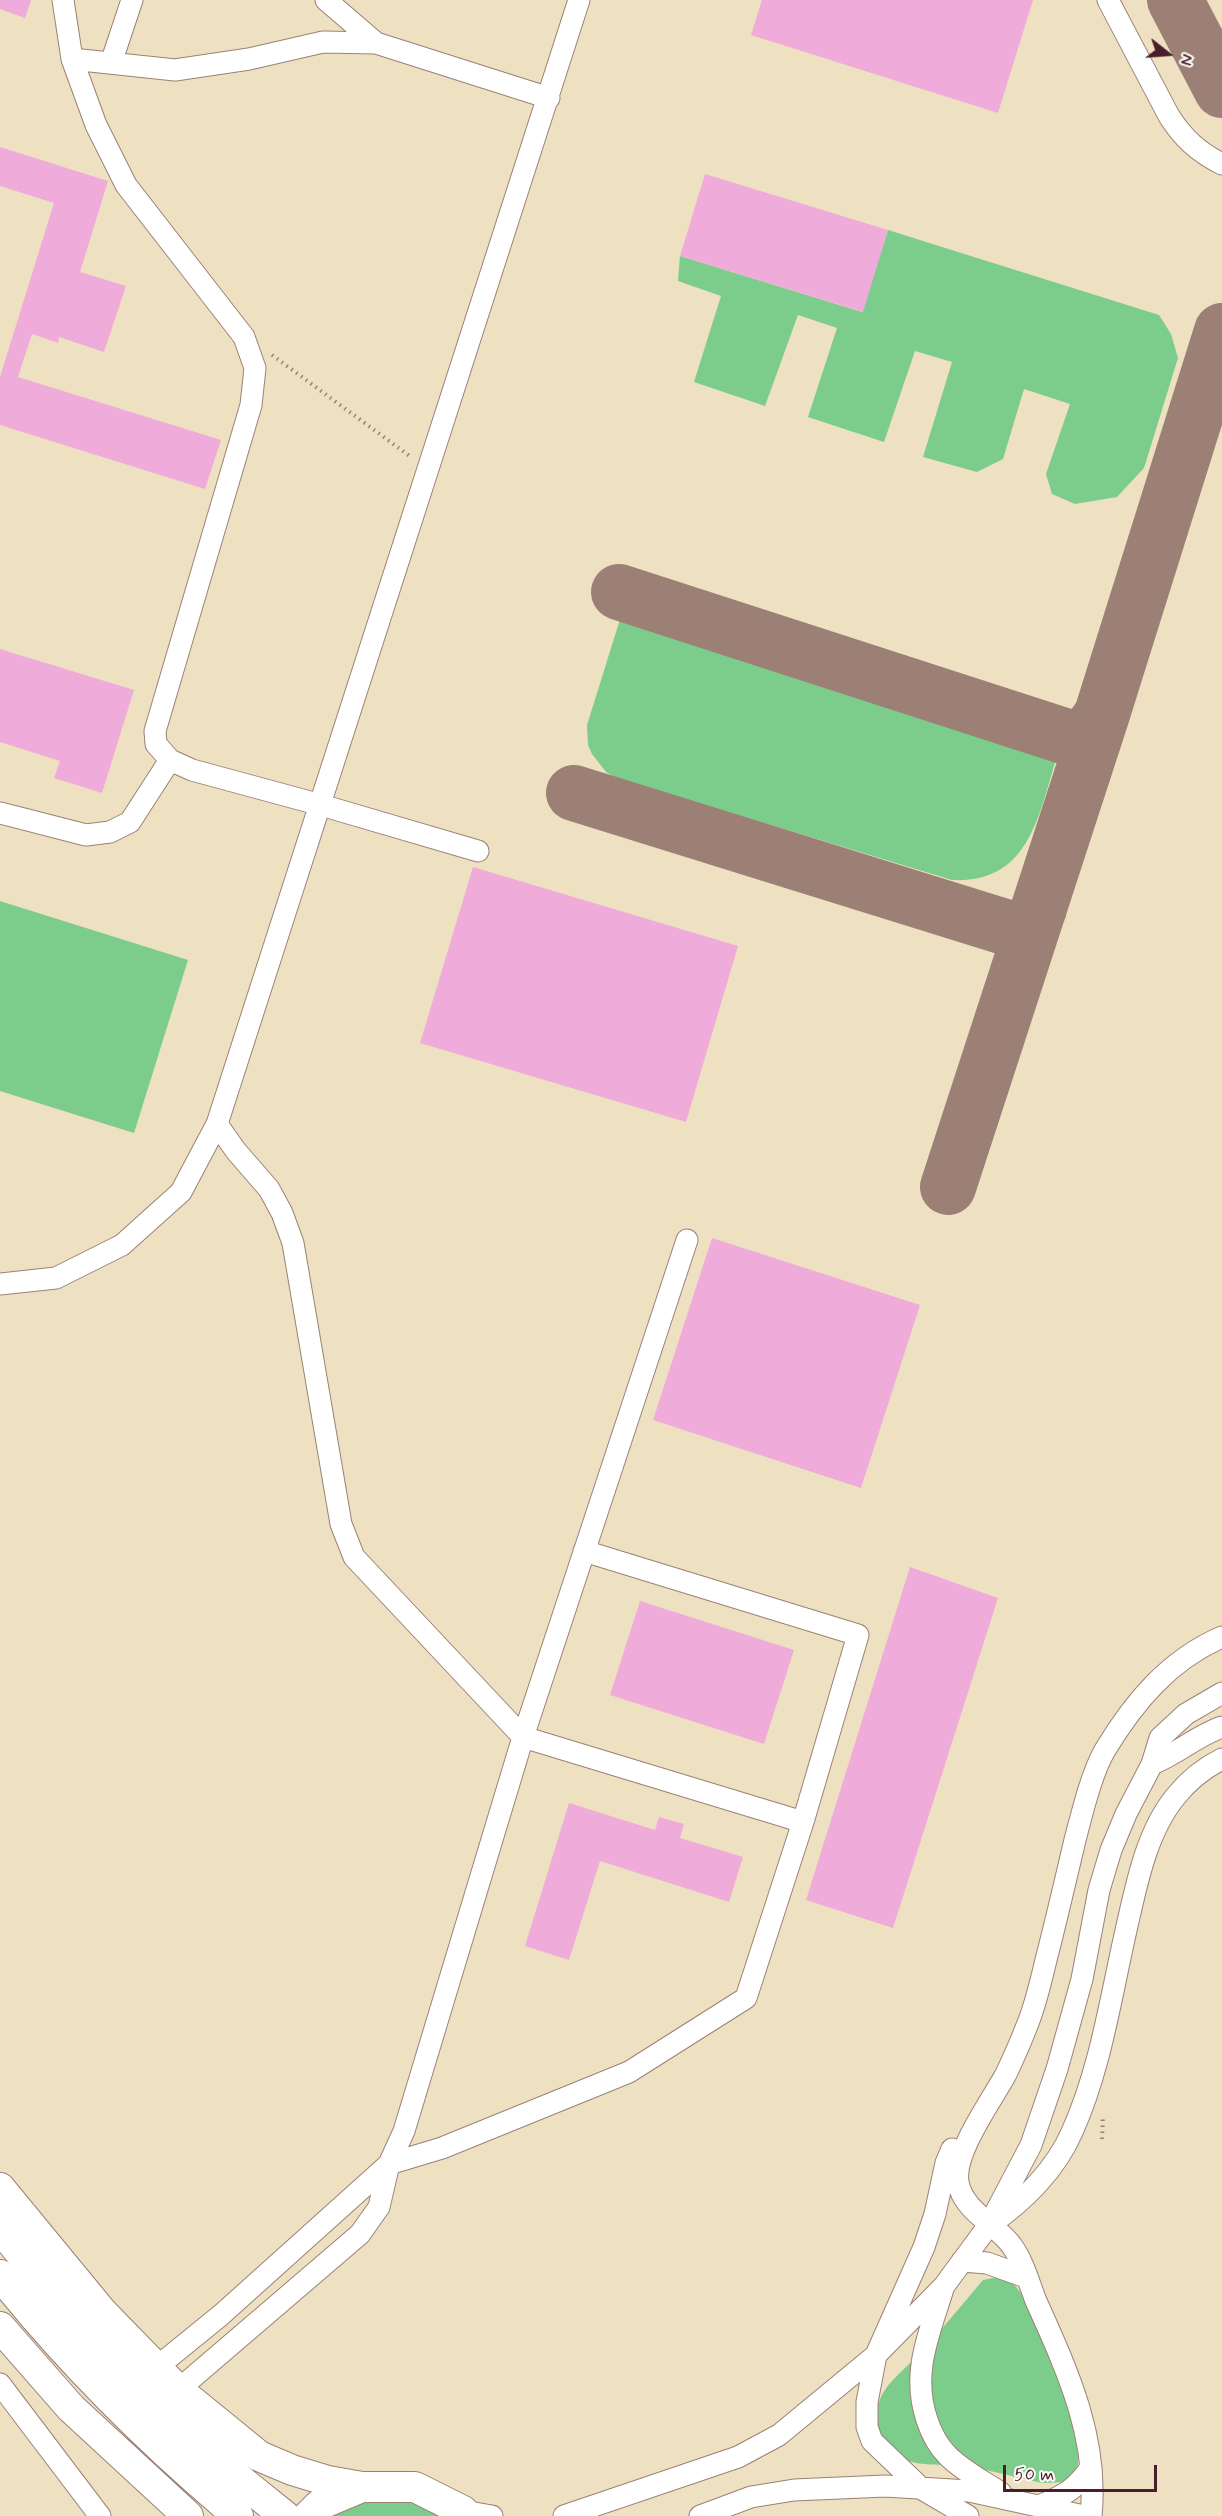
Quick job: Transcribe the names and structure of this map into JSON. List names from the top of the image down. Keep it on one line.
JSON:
{"scale_bar":"50 m","north":"right"}
